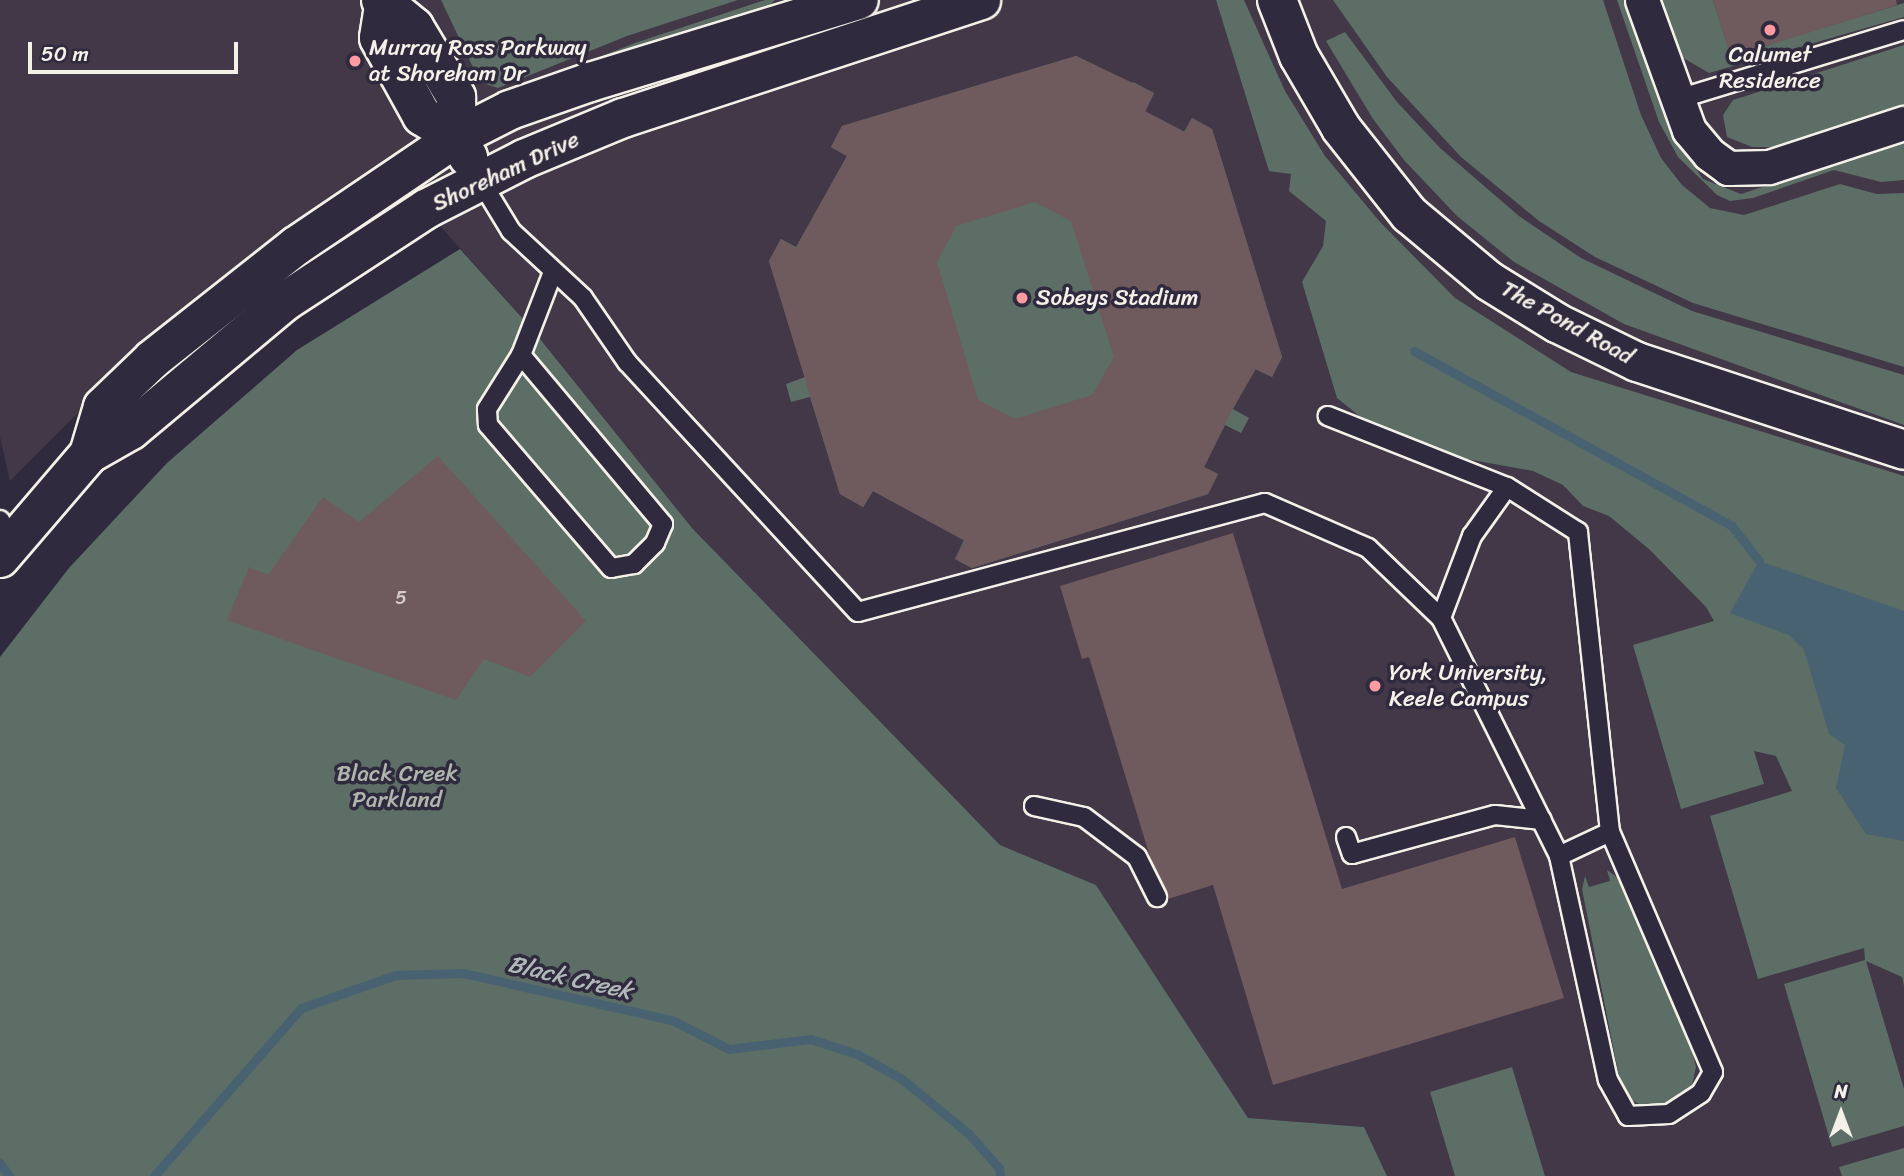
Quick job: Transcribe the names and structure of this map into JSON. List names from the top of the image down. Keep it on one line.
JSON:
{"streets":{"street":["Shoreham Drive","The Pond Road"]},"water":["Black Creek"],"parks":["Black Creek Parkland"],"places":["Calumet Residence","Murray Ross Parkway at Shoreham Dr","Sobeys Stadium","York University, Keele Campus"],"house_numbers":["5"],"scale_bar":"50 m","north":"top"}
